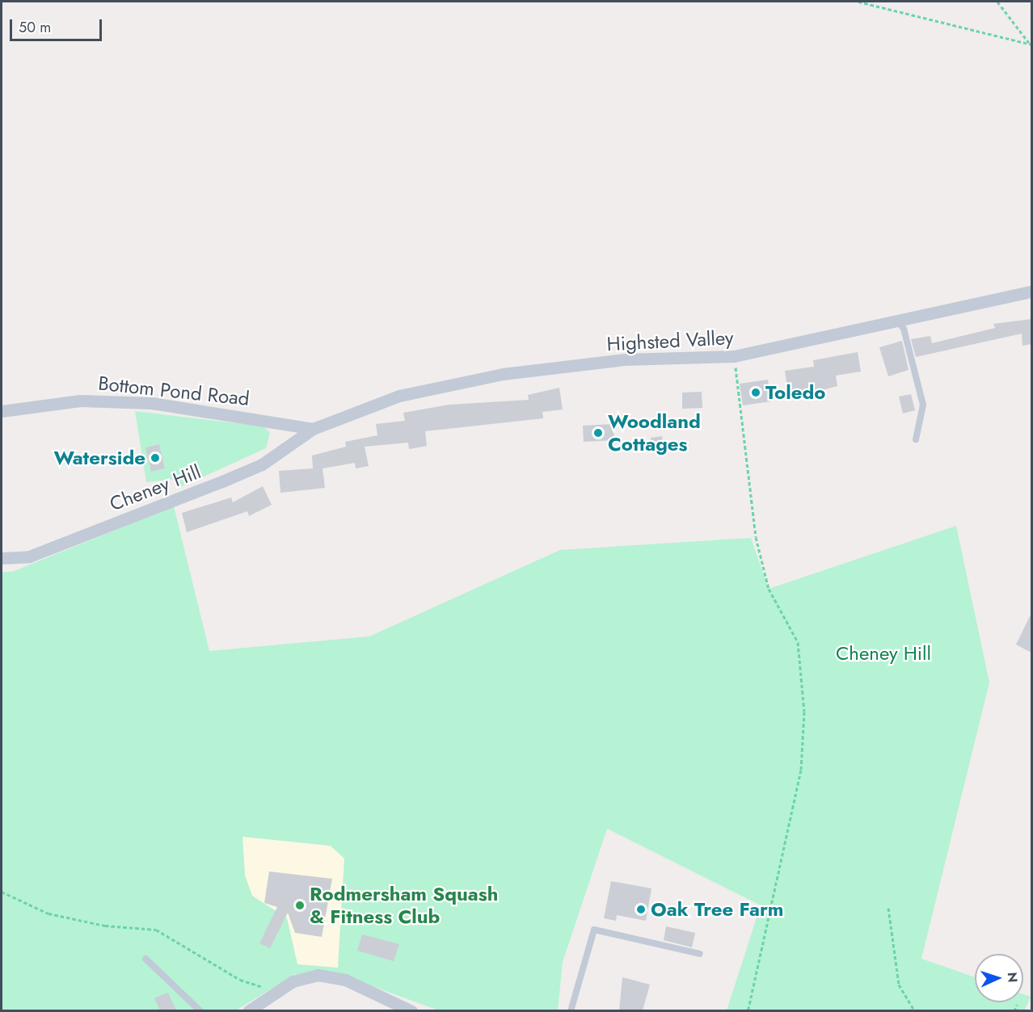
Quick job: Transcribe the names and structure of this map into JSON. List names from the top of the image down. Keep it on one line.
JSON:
{"streets":{"street":["Highsted Valley","Bottom Pond Road","Cheney Hill"]},"crossings":[["Highsted Valley","Bottom Pond Road"],["Highsted Valley","Cheney Hill"],["Bottom Pond Road","Cheney Hill"]],"parks":["Cheney Hill"],"places":["Toledo","Woodland Cottages","Waterside","Rodmersham Squash & Fitness Club","Oak Tree Farm"],"scale_bar":"50 m","north":"right"}
